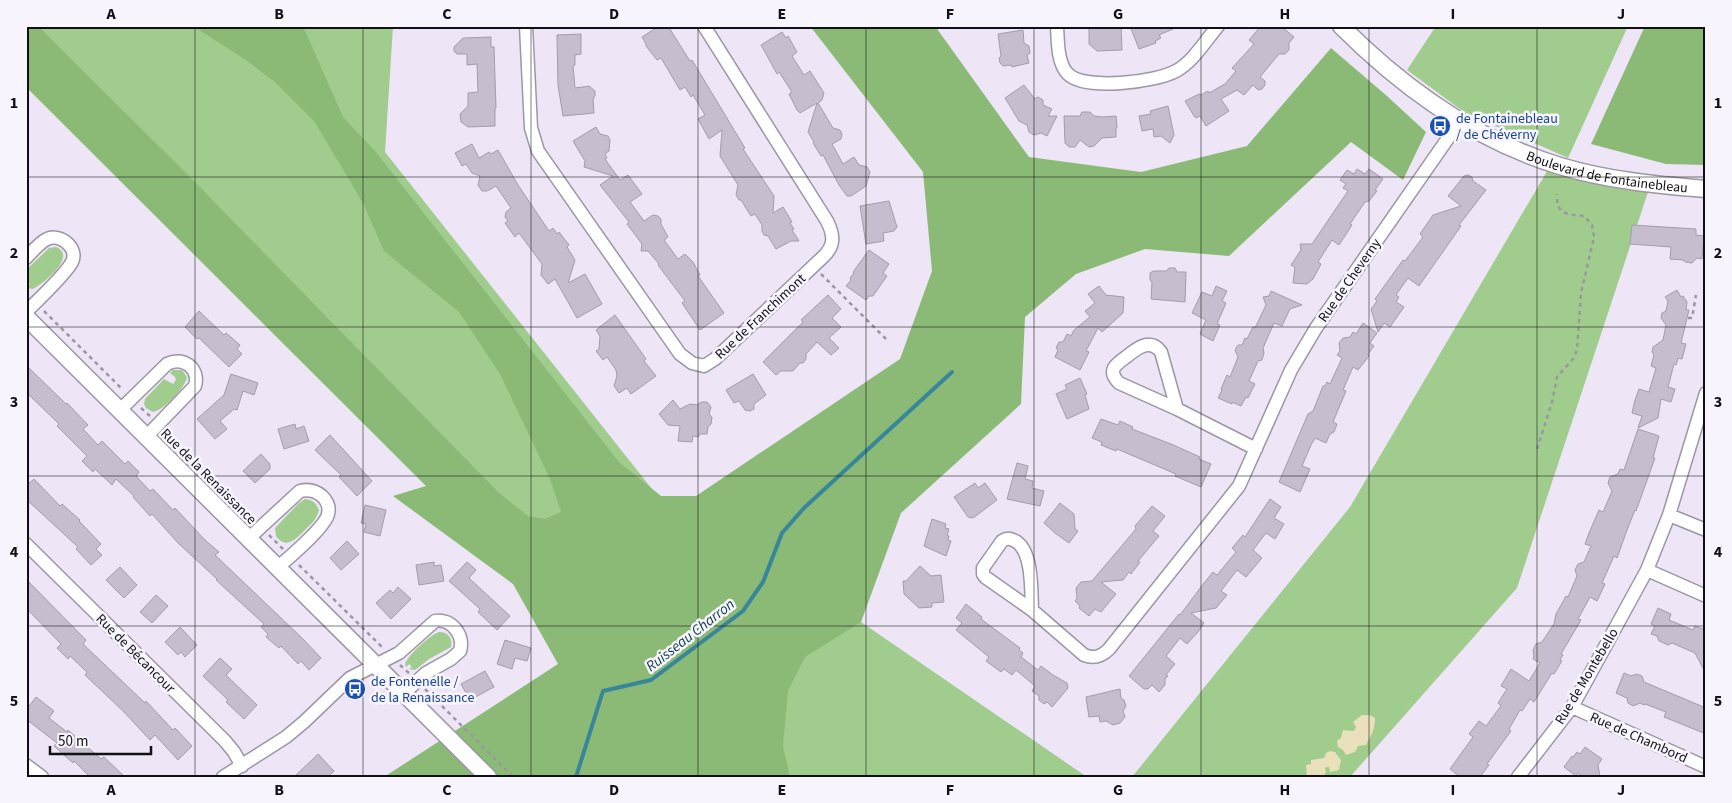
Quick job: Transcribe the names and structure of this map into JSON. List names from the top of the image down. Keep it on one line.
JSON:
{"streets":{"street":["Boulevard de Fontainebleau","Rue de Cheverny","Rue de Franchimont","Rue de la Renaissance","Rue de Bécancour","Rue de Montebello","Rue de Chambord"]},"crossings":[["Boulevard de Fontainebleau","Rue de Cheverny"],["Rue de Montebello","Rue de Chambord"]],"water":["Ruisseau Charron"],"places":{"bus stop":["de Fontainebleau / de Chéverny","de Fontenelle / de la Renaissance"]},"scale_bar":"50 m","grid":{"columns":["A","B","C","D","E","F","G","H","I","J"],"rows":["1","2","3","4","5"]}}
